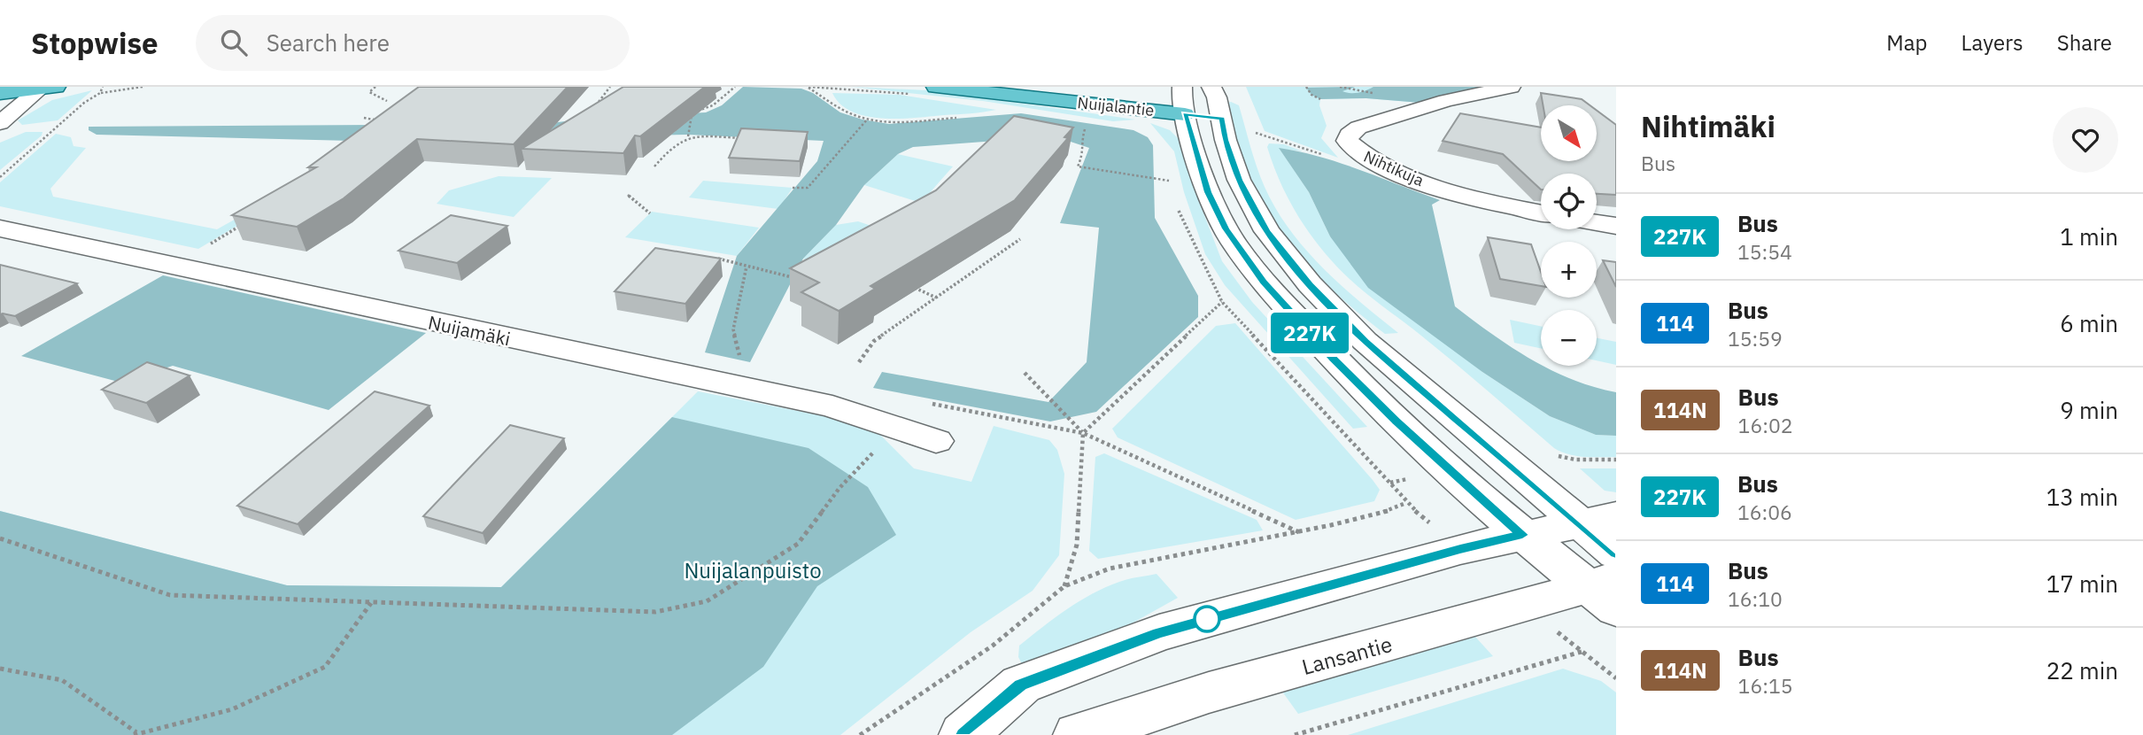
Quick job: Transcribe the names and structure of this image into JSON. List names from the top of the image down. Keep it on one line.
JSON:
{"streets":{"main road":["Nuijalantie"],"street":["Nihtikuja","Nuijamäki","Lansantie"]},"parks":["Nuijalanpuisto"],"lines":["bus line 227K"],"north":"bottom right","page":{"header":"Stopwise","search":"Search here","nav":["Map","Layers","Share"],"on_map":"227K","heading":["Nihtimäki","Bus"],"map_buttons":["+","−"],"list":[{"mark":"227K","name":"Bus","note":"15:54","value":"1 min"},{"mark":"114","name":"Bus","note":"15:59","value":"6 min"},{"mark":"114N","name":"Bus","note":"16:02","value":"9 min"},{"mark":"227K","name":"Bus","note":"16:06","value":"13 min"},{"mark":"114","name":"Bus","note":"16:10","value":"17 min"},{"mark":"114N","name":"Bus","note":"16:15","value":"22 min"}]}}
